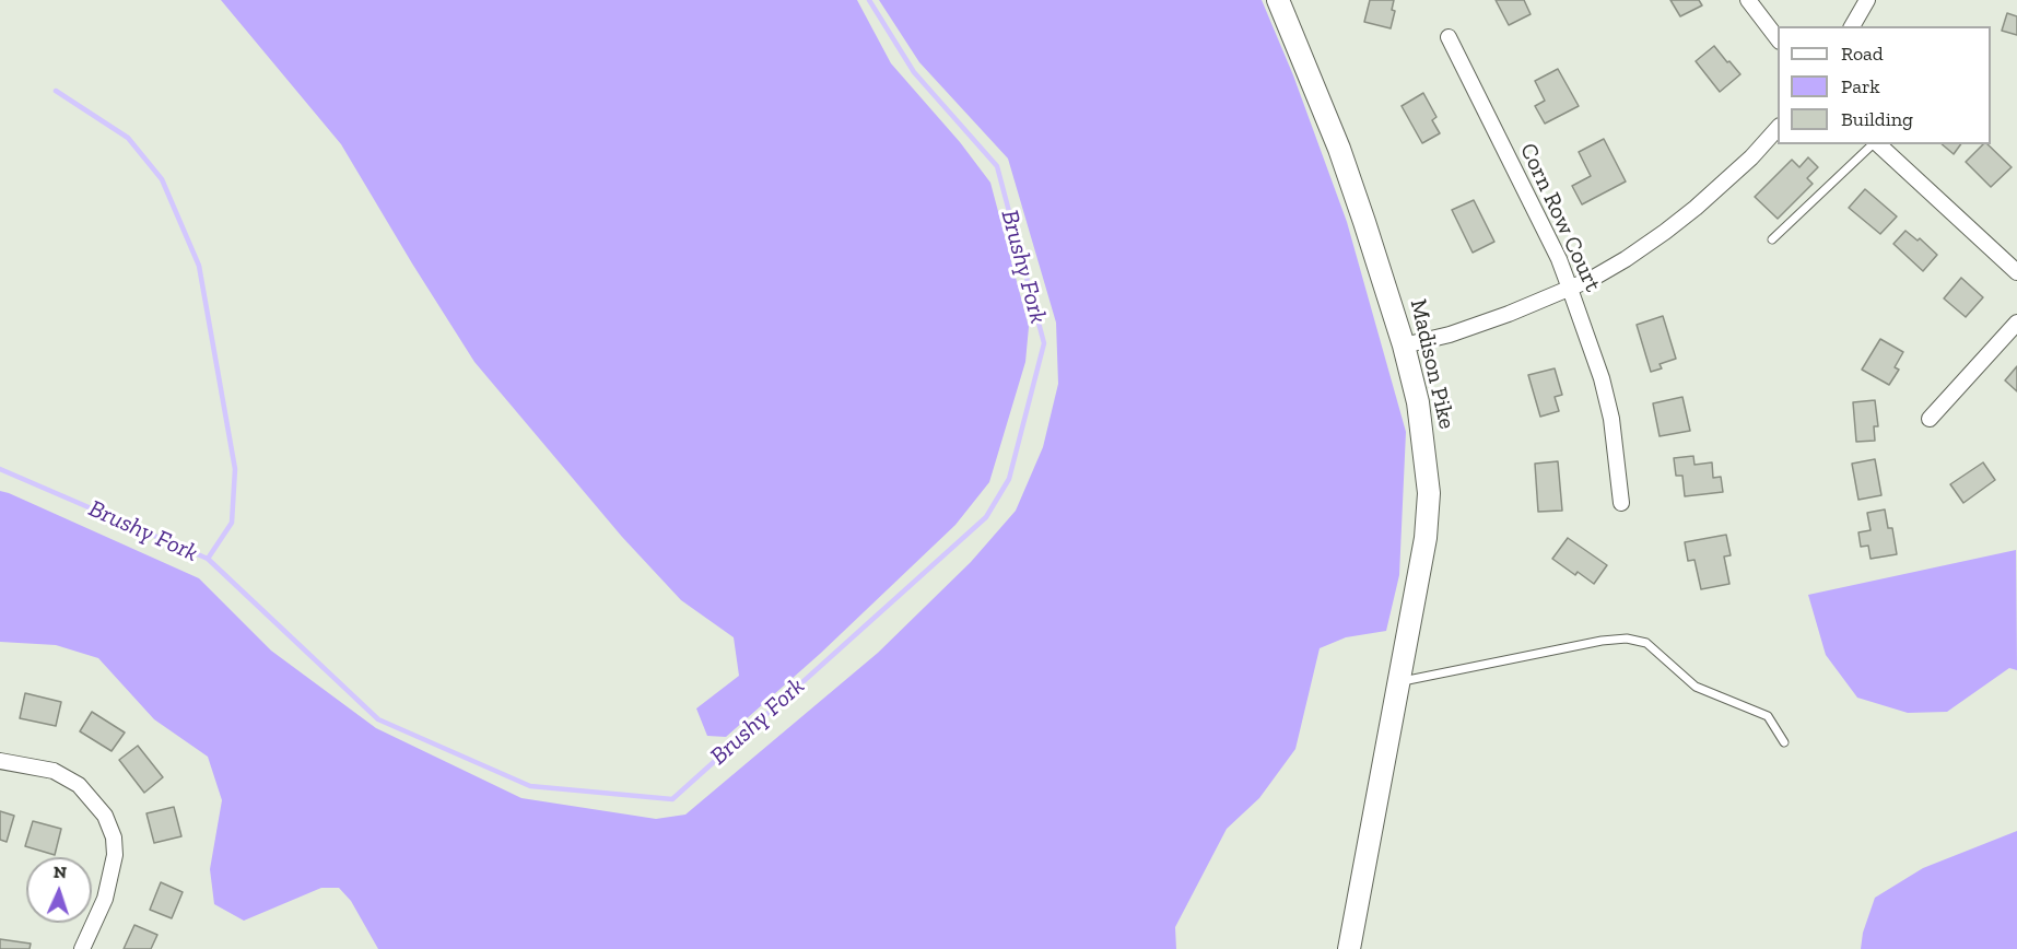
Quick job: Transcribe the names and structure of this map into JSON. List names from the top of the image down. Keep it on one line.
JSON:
{"streets":{"street":["Corn Row Court","Madison Pike"]},"water":["Brushy Fork"],"legend":["Road","Park","Building"],"north":"top"}
